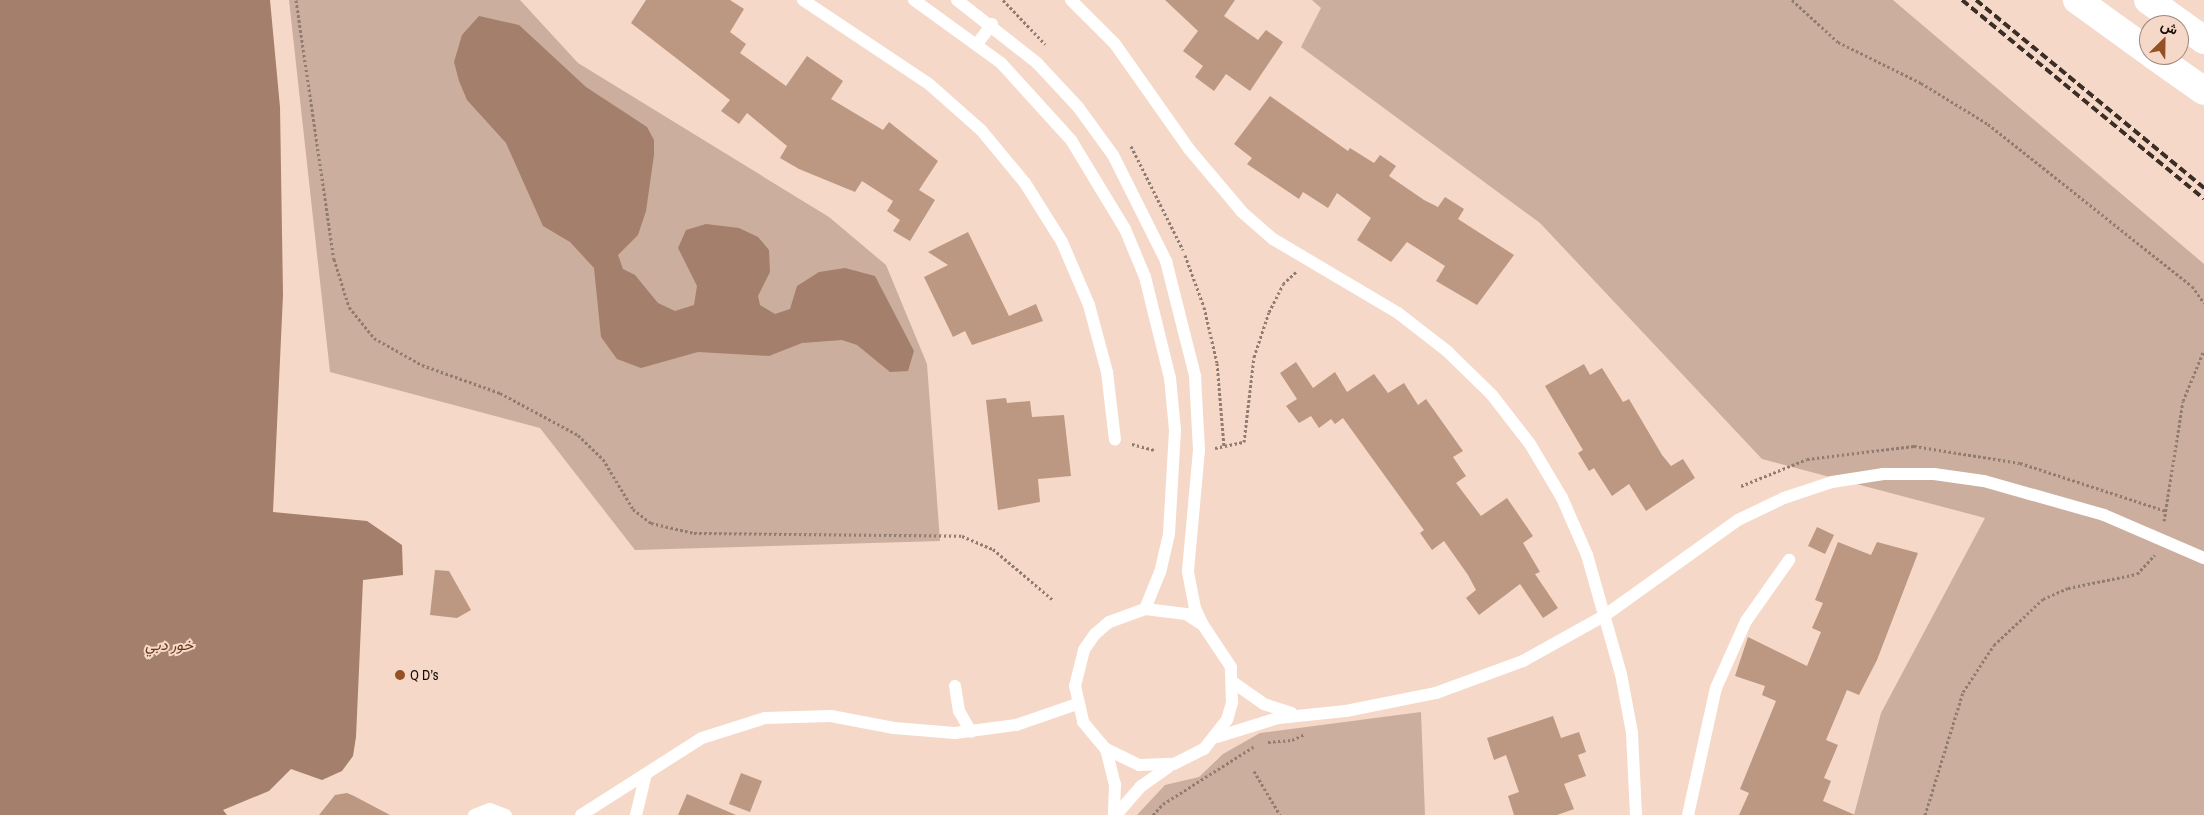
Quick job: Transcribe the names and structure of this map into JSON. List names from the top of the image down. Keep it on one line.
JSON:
{"water":["خور دبي"],"places":["Q D’s"],"north":"top right"}
